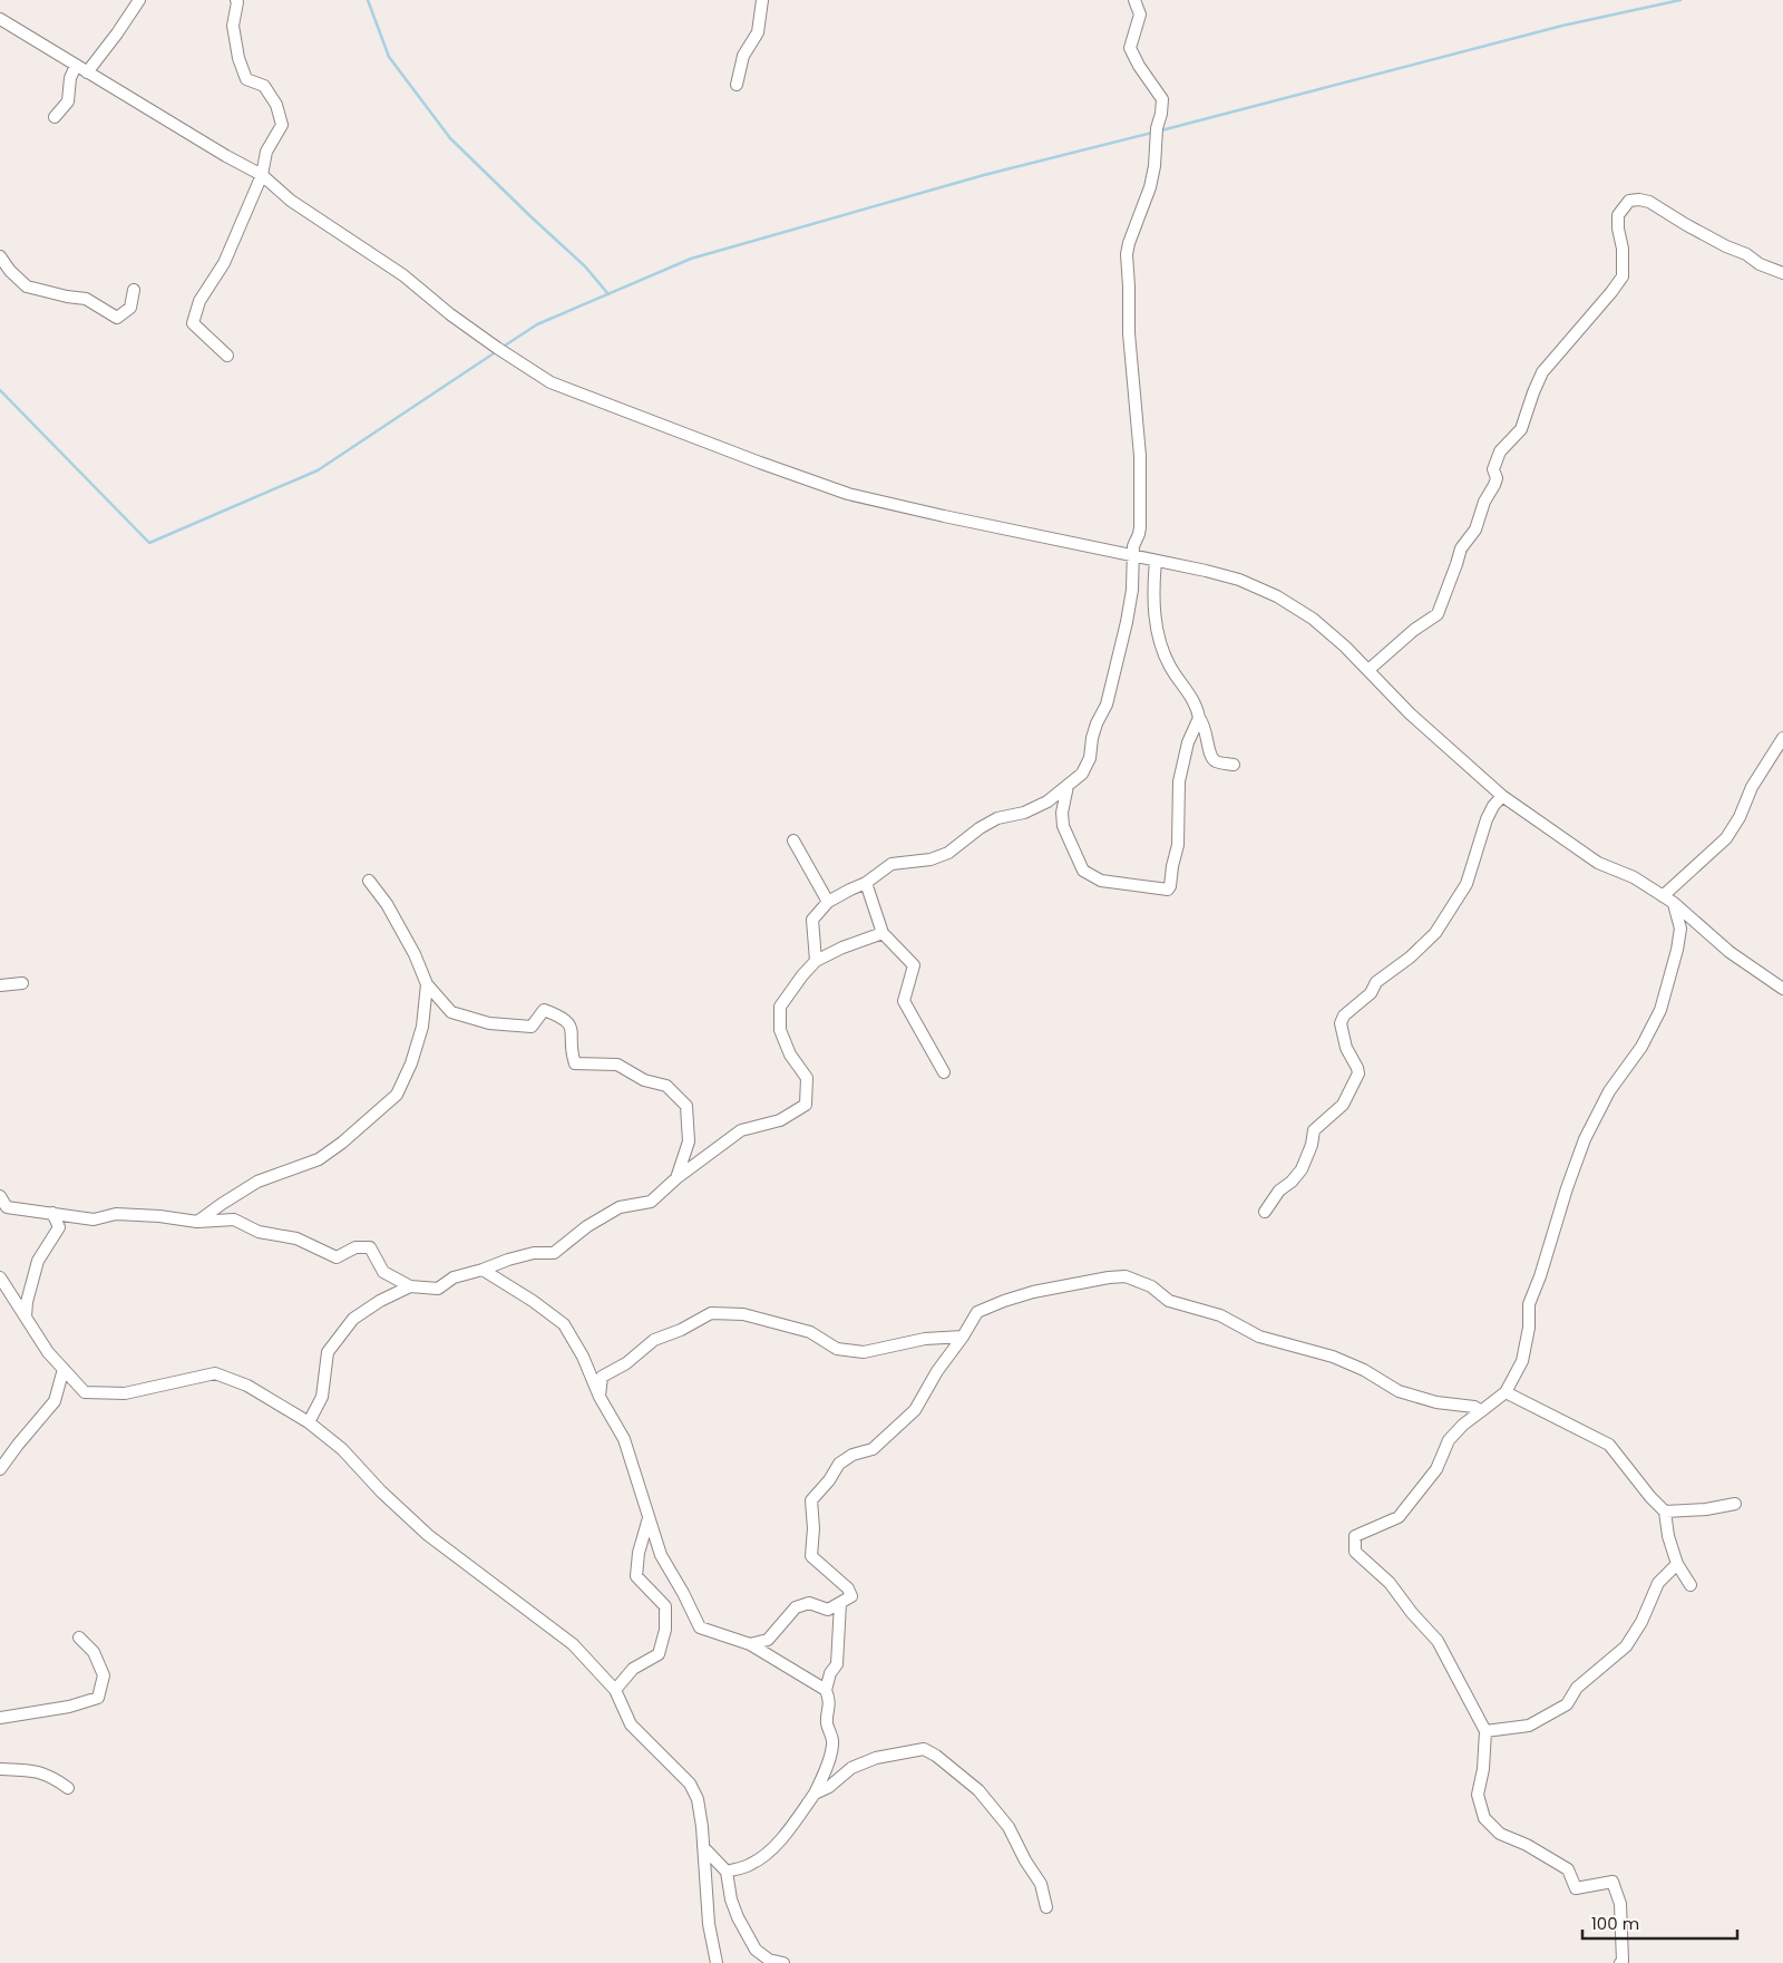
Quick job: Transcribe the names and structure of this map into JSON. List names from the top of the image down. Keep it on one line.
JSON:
{"scale_bar":"100 m"}
